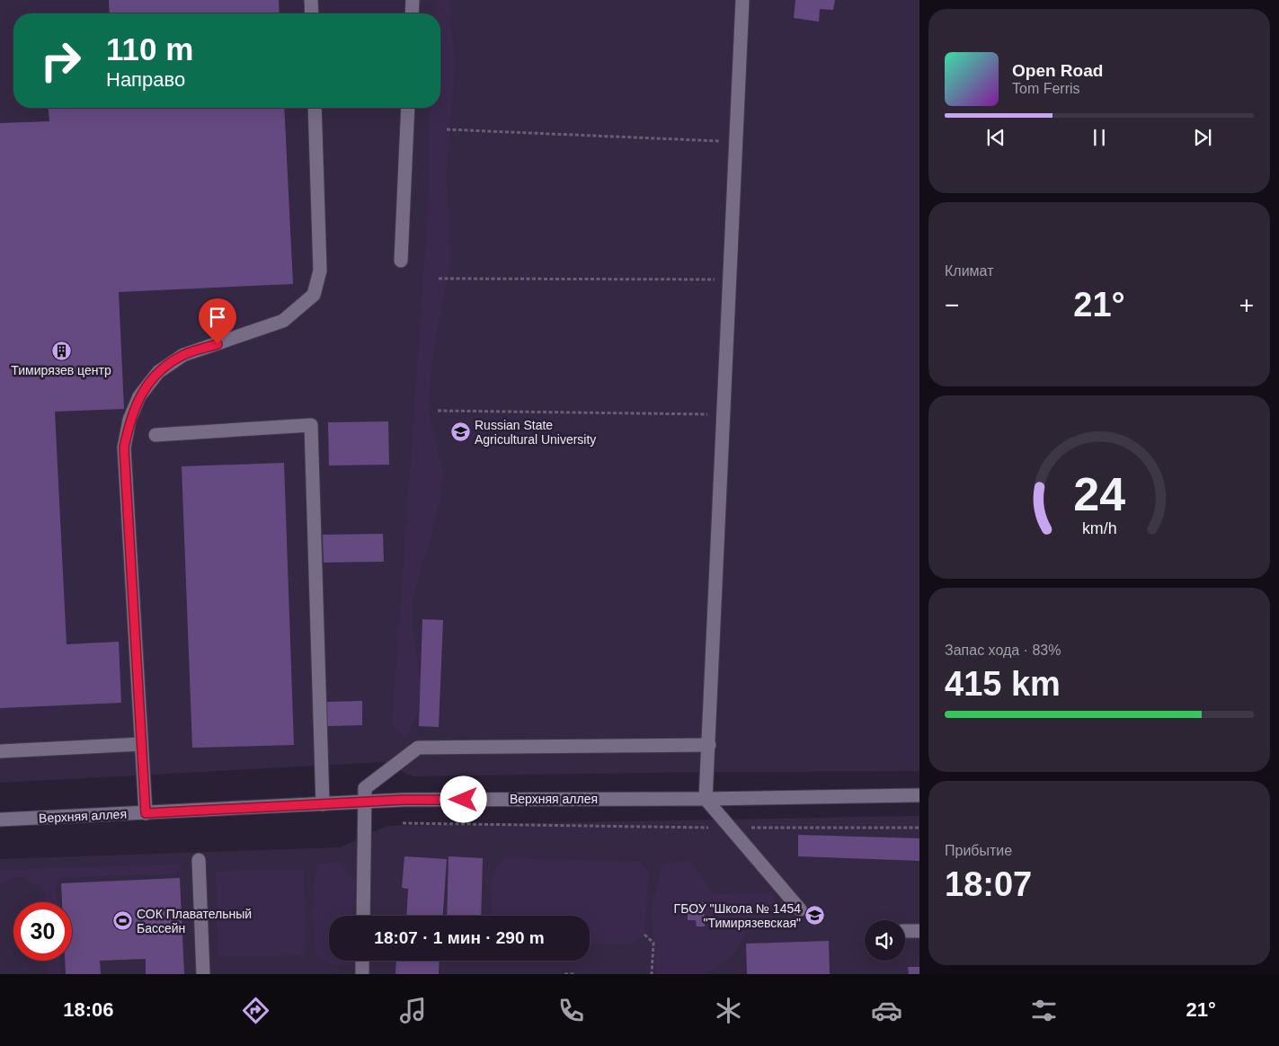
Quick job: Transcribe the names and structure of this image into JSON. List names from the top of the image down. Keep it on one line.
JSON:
{"streets":{"street":["Верхняя аллея"]},"places":{"building":["Тимирязев центр"],"school or university":["Russian State Agricultural University","ГБОУ \"Школа № 1454 \"Тимирязевская\""],"sports":["СОК Плавательный Бассейн"]},"page":{"turn":["110 m","Направо"],"song":["Open Road","Tom Ferris"],"tile":["Климат",["Запас хода · 83%","415 km"],["Прибытие","18:07"]],"heat":["−","21°","+"],"limit":"30","trip":"18:07 · 1 мин · 290 m","tabs":["18:06","21°"],"gauge":["24","km/h"]}}
